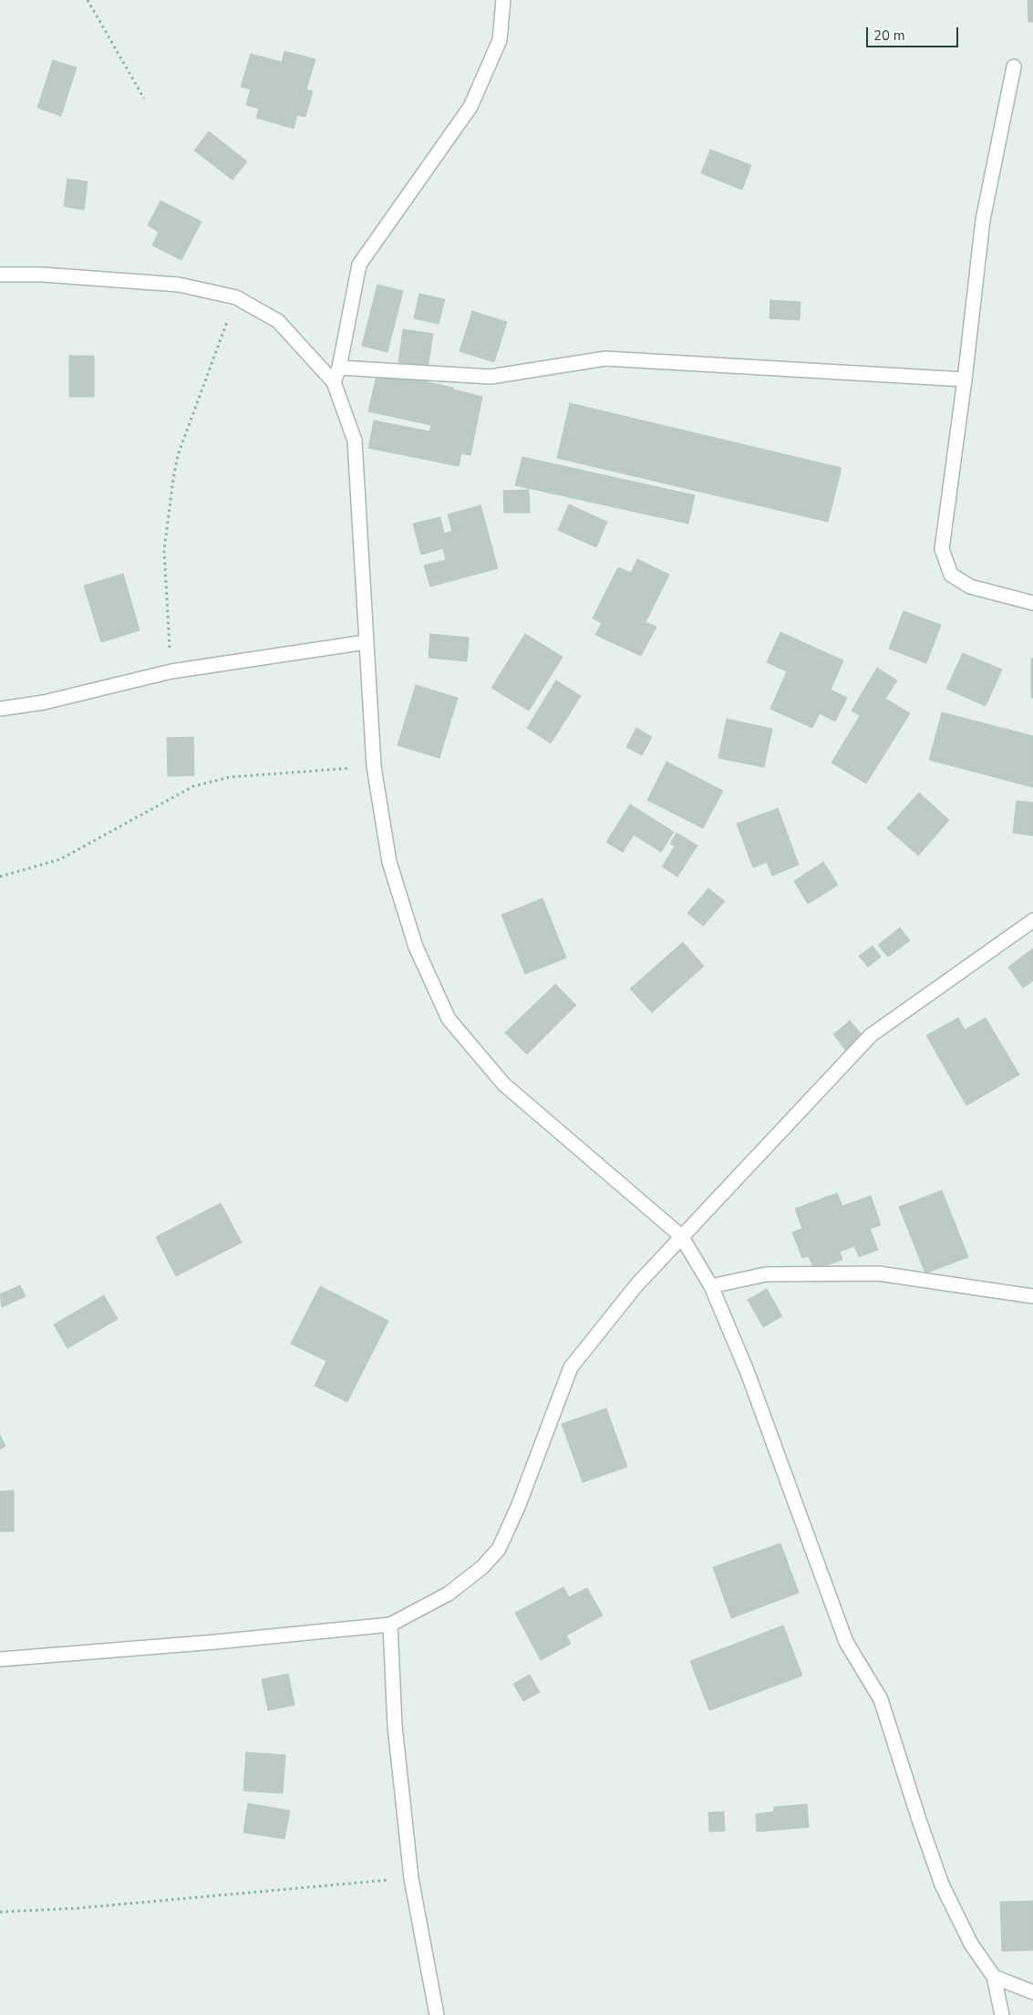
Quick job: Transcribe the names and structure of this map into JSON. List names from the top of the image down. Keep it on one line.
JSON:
{"scale_bar":"20 m"}
